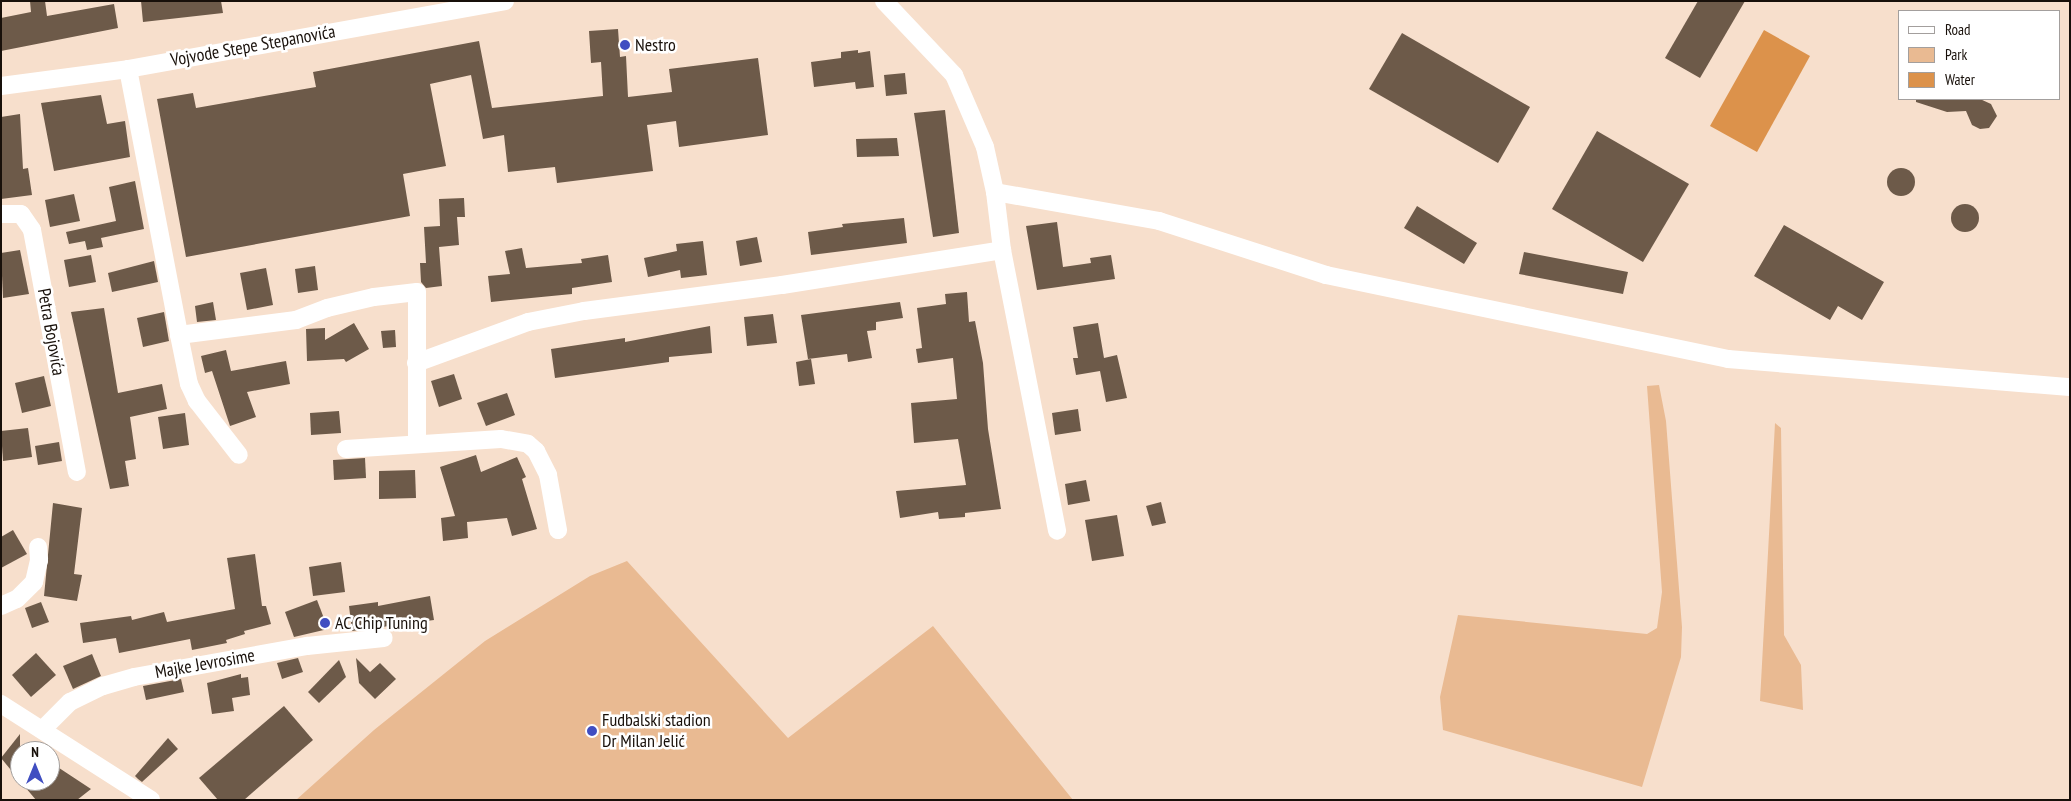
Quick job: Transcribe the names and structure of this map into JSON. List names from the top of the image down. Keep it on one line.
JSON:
{"streets":{"street":["Vojvode Stepe Stepanovića","Petra Bojovića","Majke Jevrosime"]},"places":["Nestro","AC Chip Tuning","Fudbalski stadion Dr Milan Jelić"],"legend":["Road","Park","Water"],"north":"top"}
